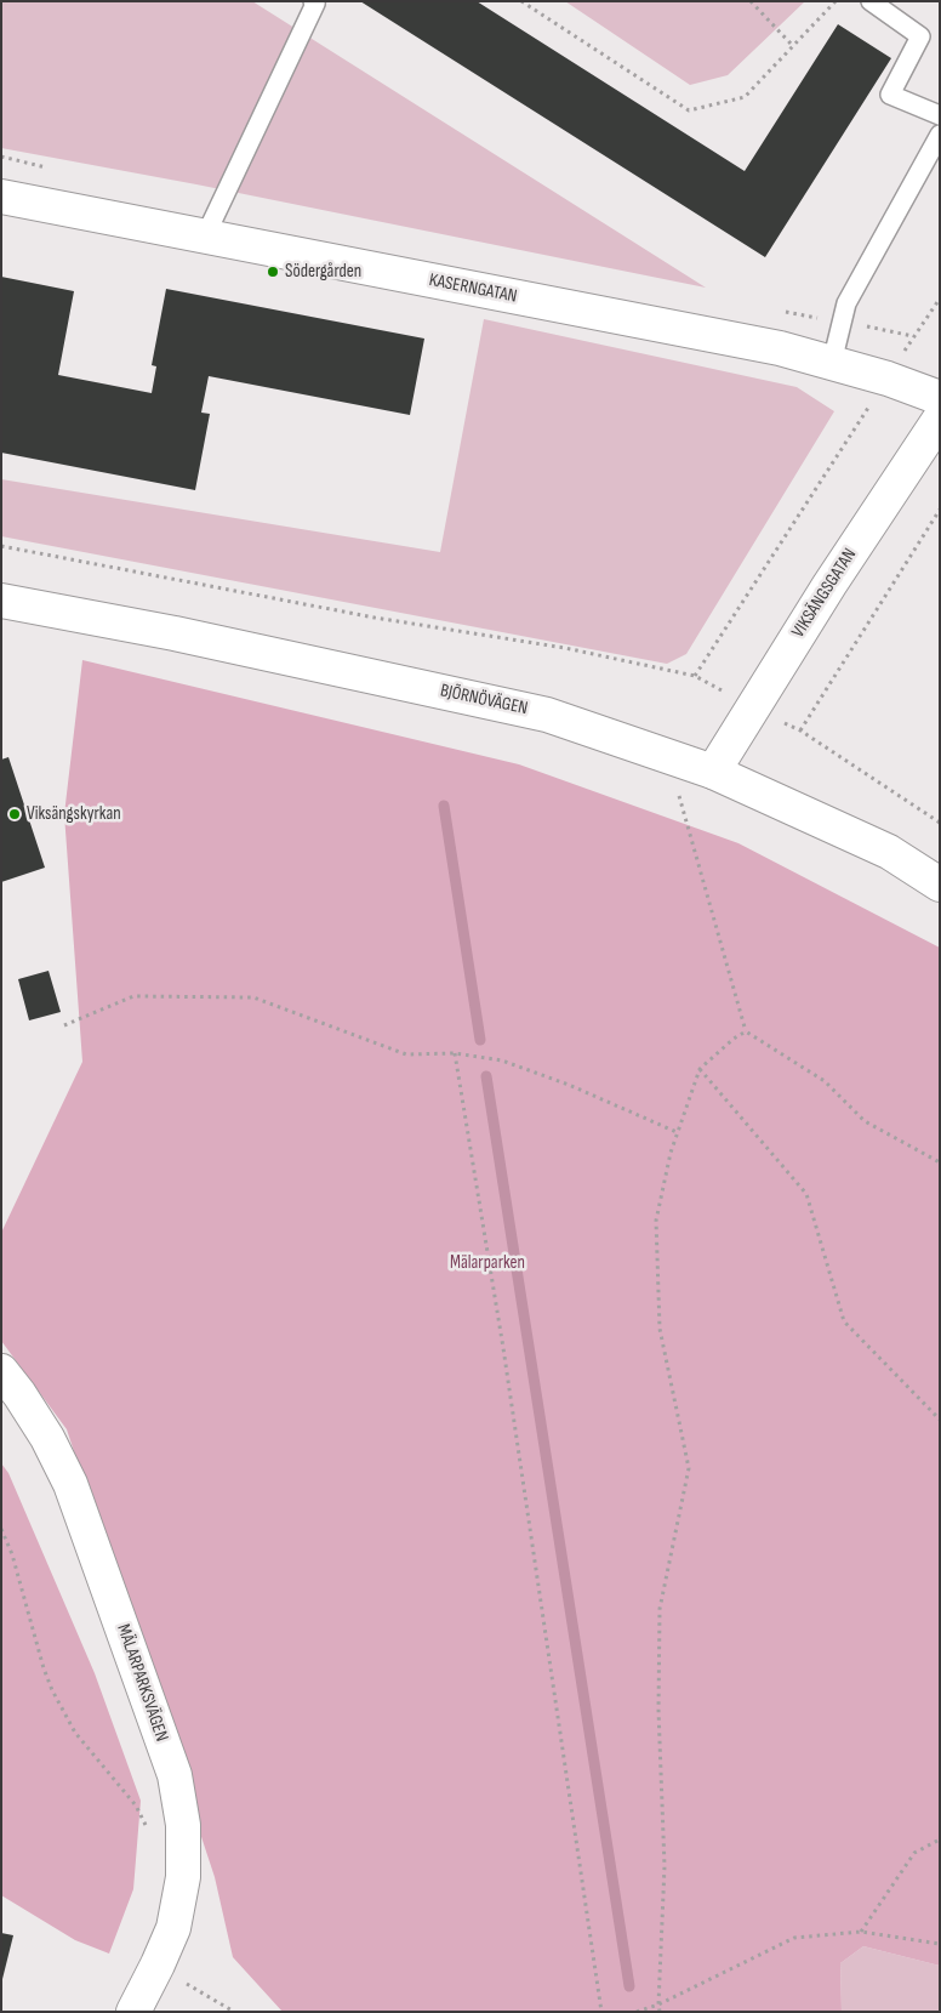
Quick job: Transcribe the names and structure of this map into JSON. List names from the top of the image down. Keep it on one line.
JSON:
{"streets":{"street":["KASERNGATAN","VIKSÄNGSGATAN","BJÖRNÖVÄGEN","MÄLARPARKSVÄGEN"]},"crossings":[["VIKSÄNGSGATAN","BJÖRNÖVÄGEN"]],"parks":["Mälarparken"],"places":["Södergården","Viksängskyrkan"]}
